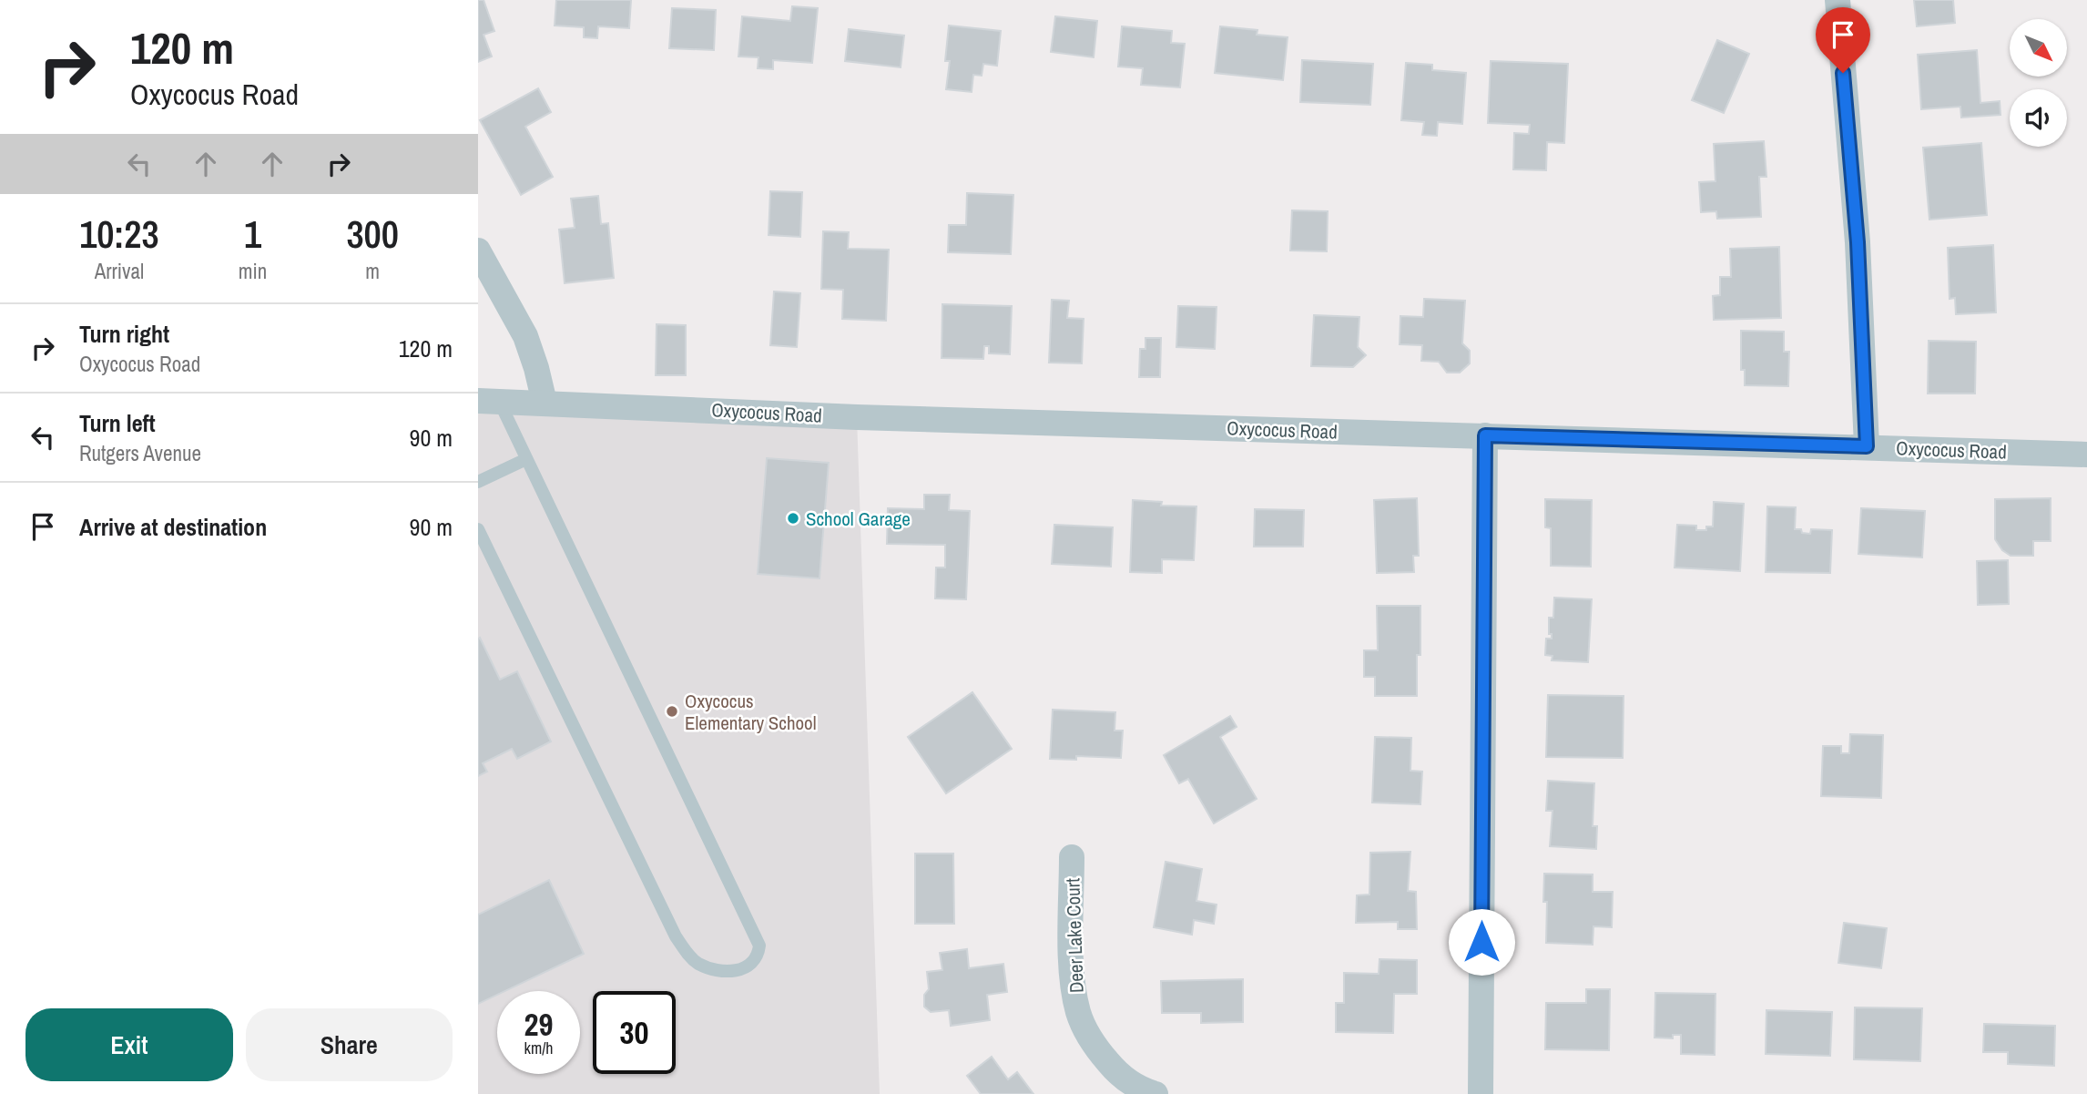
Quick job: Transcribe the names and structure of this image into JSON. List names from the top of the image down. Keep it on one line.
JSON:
{"streets":{"street":["Oxycocus Road","Deer Lake Court"]},"places":["School Garage","Oxycocus Elementary School"],"north":"bottom right","page":{"turn":["120 m","Oxycocus Road"],"eta":["10:23","Arrival","1","min","300","m"],"list":[{"name":"Turn right","note":"Oxycocus Road","value":"120 m"},{"name":"Turn left","note":"Rutgers Avenue","value":"90 m"},{"name":"Arrive at destination","value":"90 m"}],"speed":"29 km/h","limit":"30","buttons":["Exit","Share"]}}
